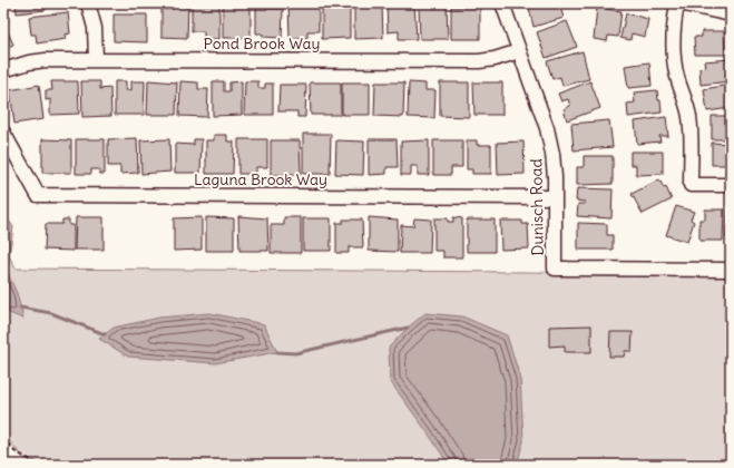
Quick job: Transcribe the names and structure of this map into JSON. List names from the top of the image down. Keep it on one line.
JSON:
{"streets":{"street":["Pond Brook Way","Laguna Brook Way","Dunisch Road"]},"crossings":[["Pond Brook Way","Dunisch Road"],["Laguna Brook Way","Dunisch Road"]]}
